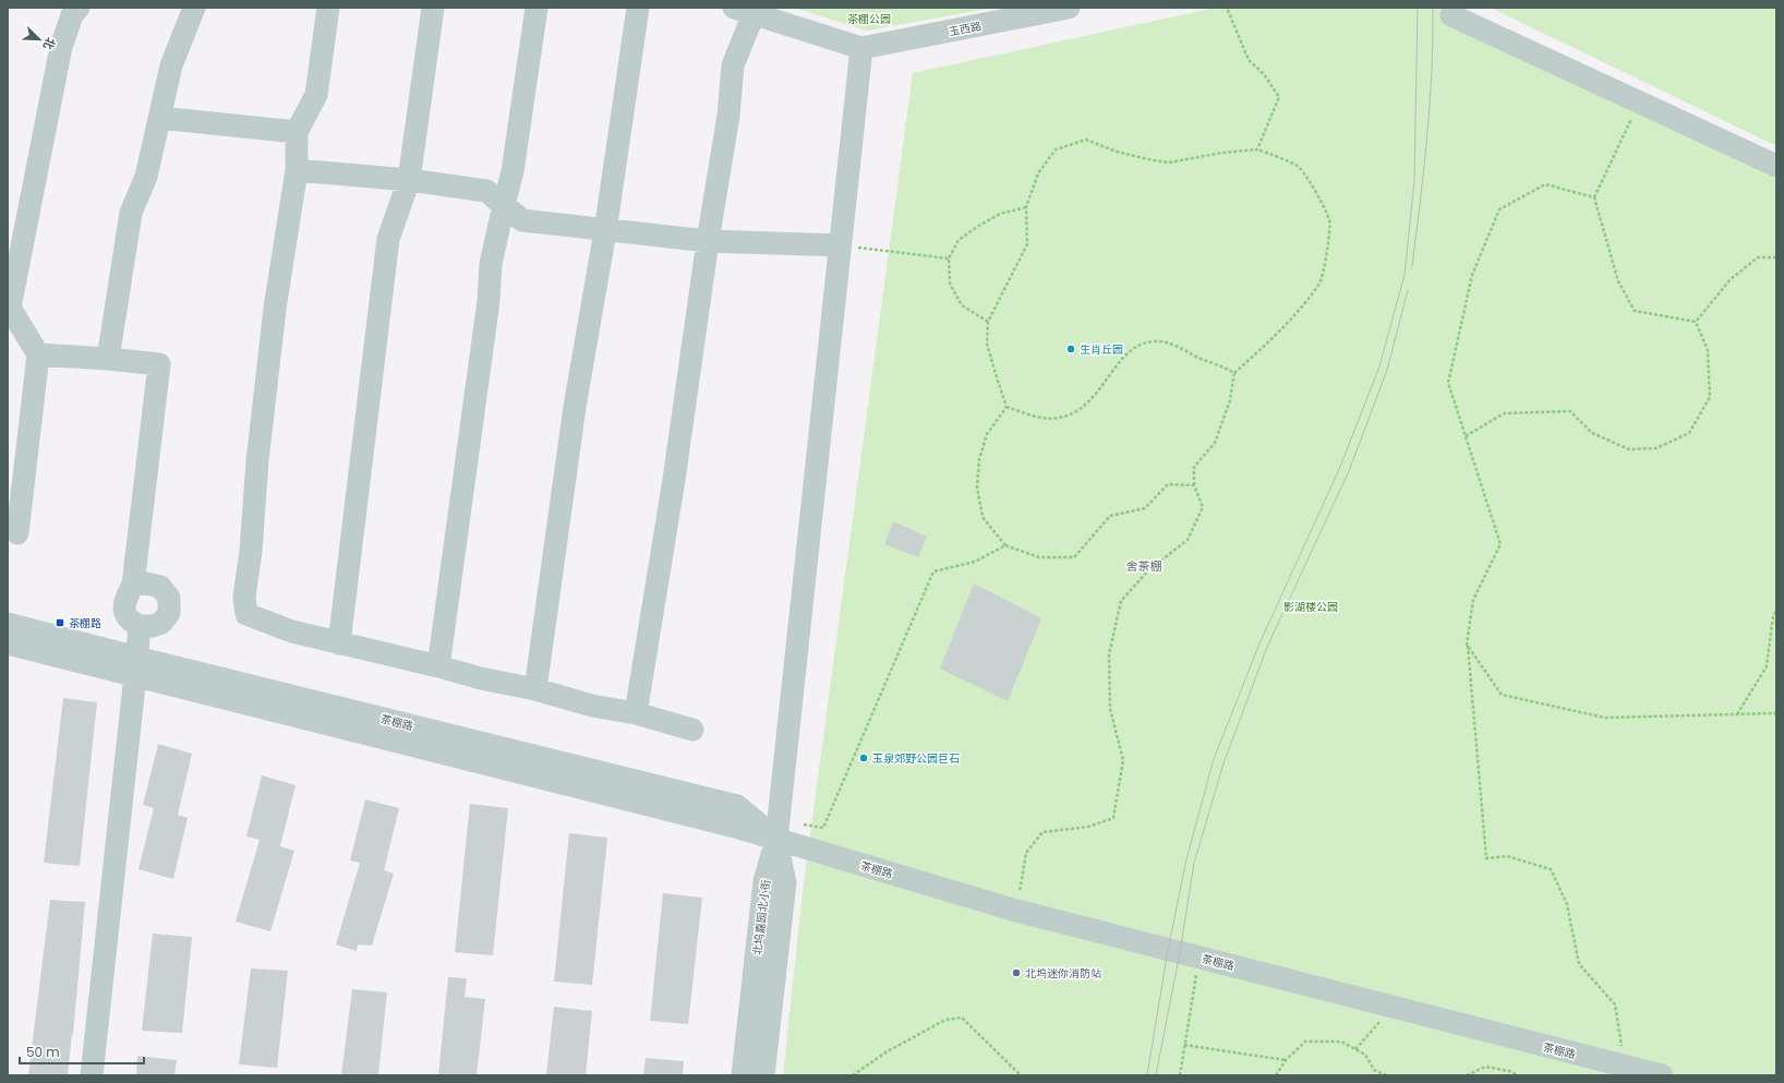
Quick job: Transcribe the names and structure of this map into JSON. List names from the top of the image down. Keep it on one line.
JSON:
{"streets":{"street":["玉西路","茶棚路","北坞嘉园北小街"]},"crossings":[["茶棚路","北坞嘉园北小街"]],"districts":["舍茶棚"],"parks":["茶棚公园","影湖楼公园"],"places":{"other":["生肖丘园","玉泉郊野公园巨石","北坞迷你消防站"],"transit":["茶棚路"]},"scale_bar":"50 m","north":"bottom right"}
